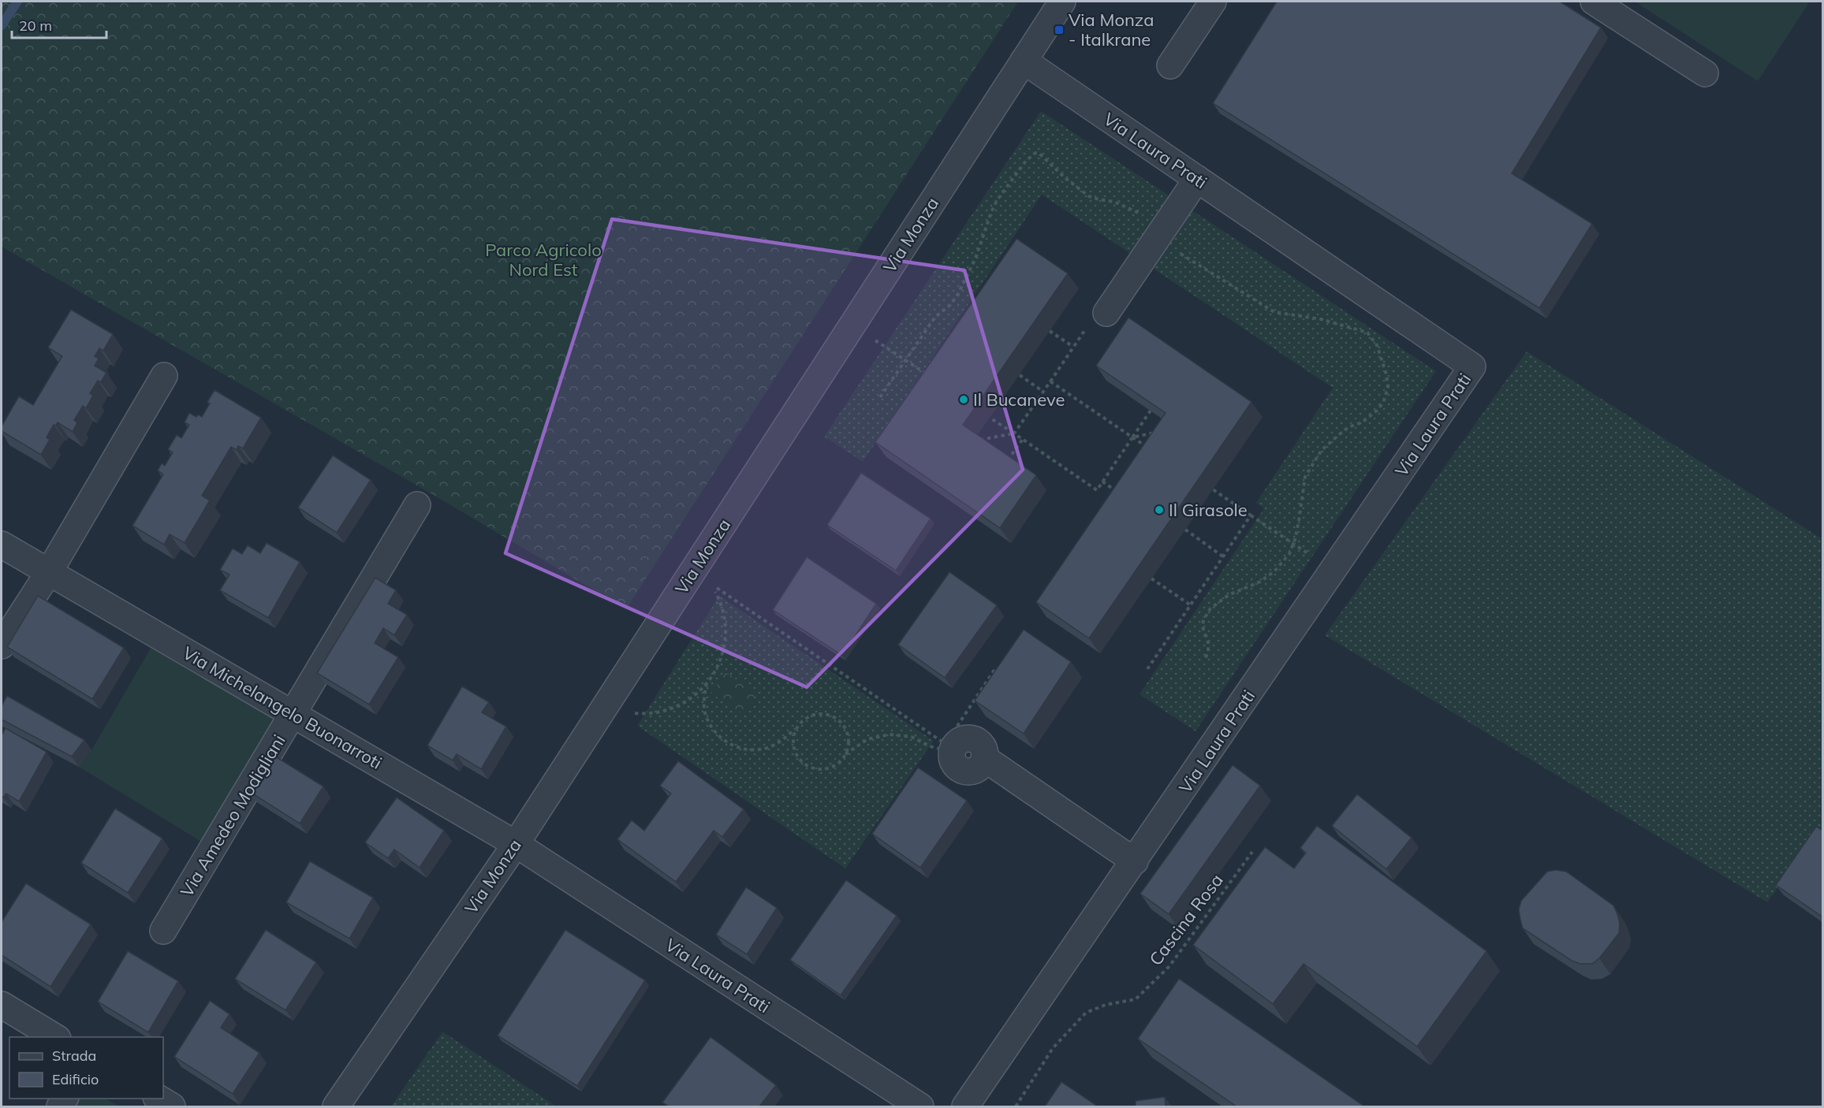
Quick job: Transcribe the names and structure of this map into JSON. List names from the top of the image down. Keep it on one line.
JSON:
{"streets":{"street":["Via Laura Prati","Via Monza","Via Michelangelo Buonarroti","Via Amedeo Modigliani"],"path":["Cascina Rosa"]},"crossings":[["Via Laura Prati","Via Monza"],["Via Laura Prati","Via Michelangelo Buonarroti"],["Via Monza","Via Michelangelo Buonarroti"],["Via Michelangelo Buonarroti","Via Amedeo Modigliani"]],"parks":["Parco Agricolo Nord Est"],"places":{"transit":["Via Monza - Italkrane"],"other":["Il Bucaneve","Il Girasole"]},"legend":["Strada","Edificio"],"scale_bar":"20 m"}
